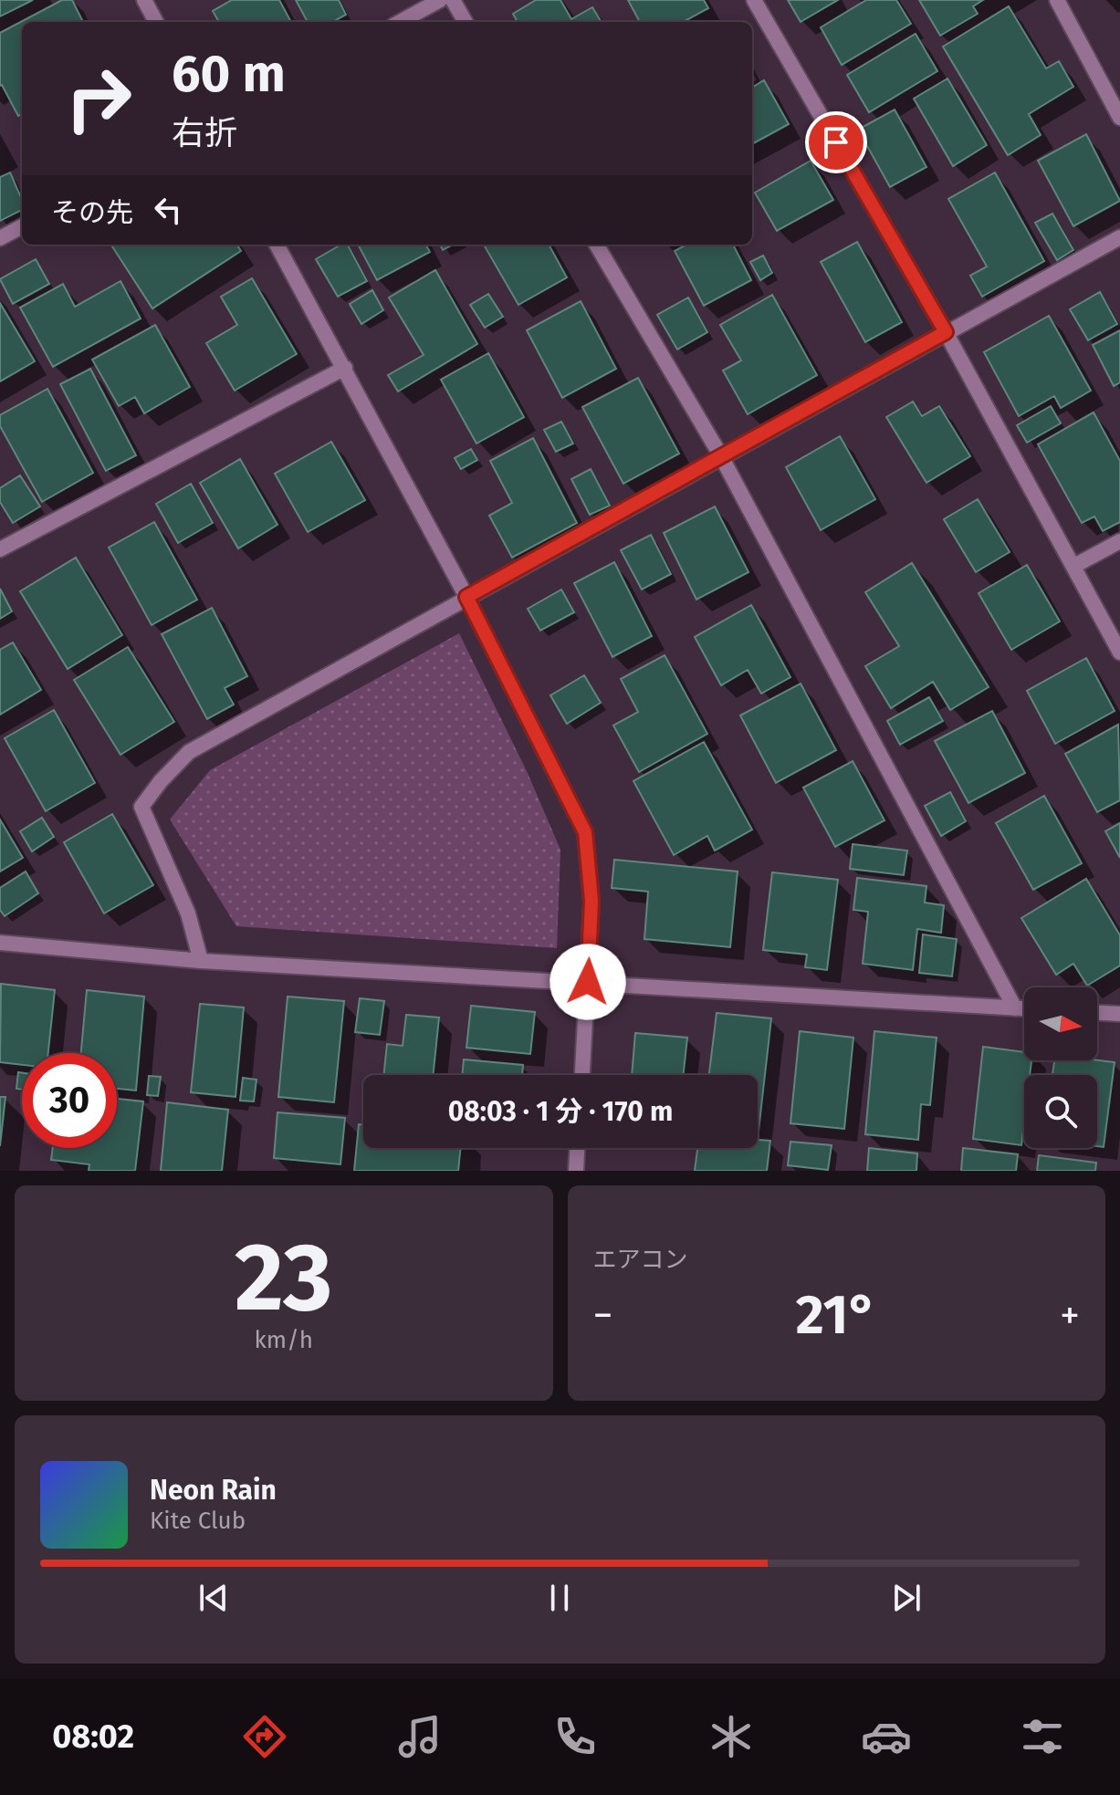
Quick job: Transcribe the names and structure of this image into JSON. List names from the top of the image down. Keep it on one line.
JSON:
{"north":"right","page":{"turn":["60 m","右折"],"then":"その先","limit":"30","trip":"08:03 · 1 分 · 170 m","tile":[["23","km/h"],"エアコン"],"heat":["−","21°","+"],"song":["Neon Rain","Kite Club"],"tabs":"08:02"}}
